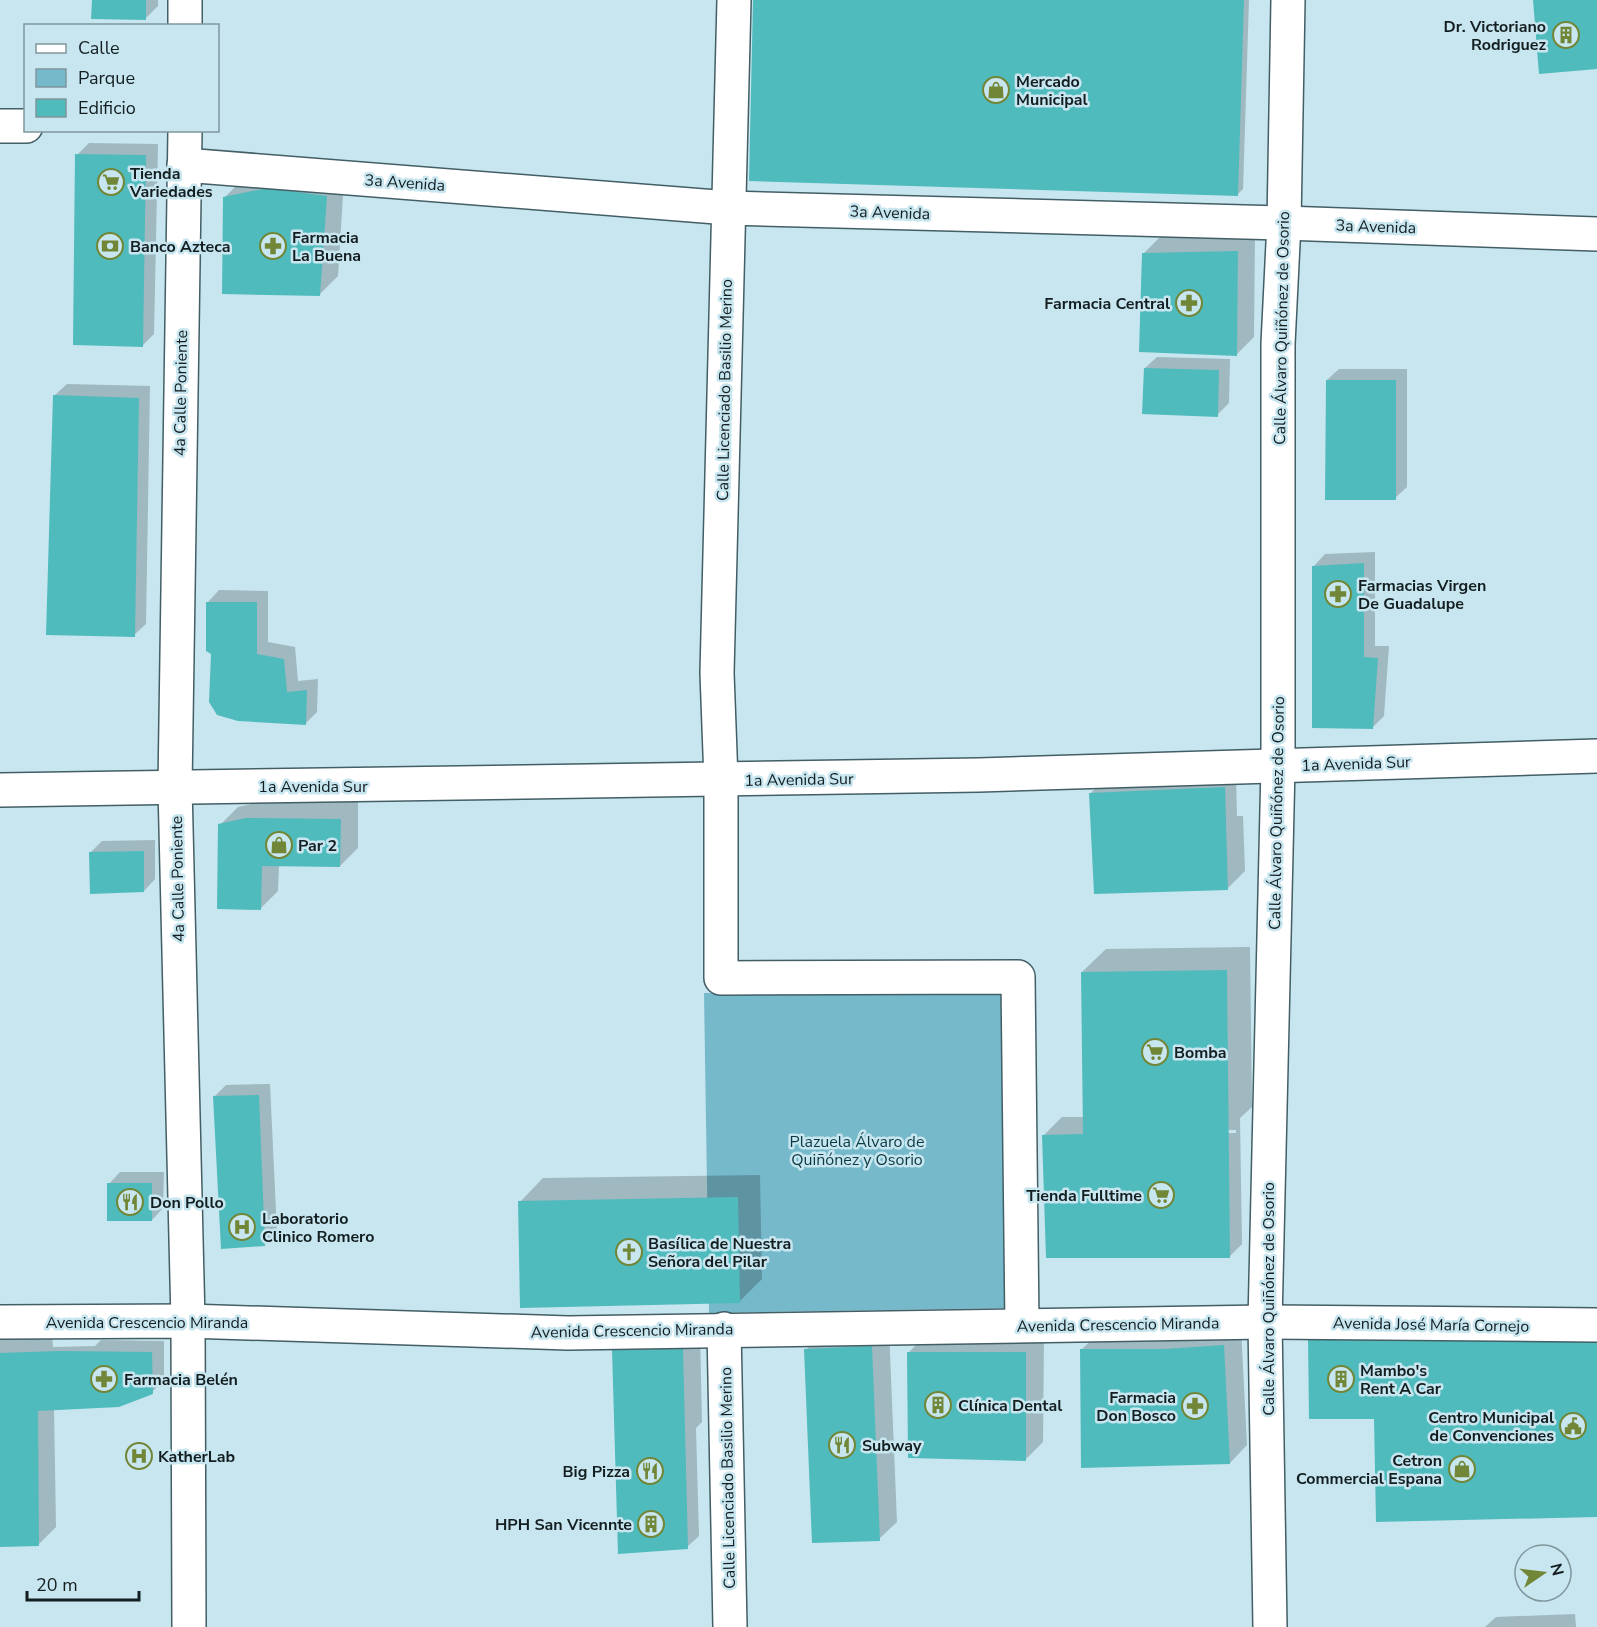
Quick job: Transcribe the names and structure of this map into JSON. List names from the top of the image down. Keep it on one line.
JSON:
{"streets":{"street":["3a Avenida","Calle Álvaro Quiñónez de Osorio","Calle Licenciado Basilio Merino","4a Calle Poniente","1a Avenida Sur","Avenida Crescencio Miranda","Avenida José María Cornejo"]},"crossings":[["3a Avenida","Calle Álvaro Quiñónez de Osorio"],["3a Avenida","Calle Licenciado Basilio Merino"],["3a Avenida","4a Calle Poniente"],["Calle Álvaro Quiñónez de Osorio","1a Avenida Sur"],["Calle Álvaro Quiñónez de Osorio","Avenida Crescencio Miranda"],["Calle Álvaro Quiñónez de Osorio","Avenida José María Cornejo"],["Calle Licenciado Basilio Merino","1a Avenida Sur"],["Calle Licenciado Basilio Merino","Avenida Crescencio Miranda"],["4a Calle Poniente","1a Avenida Sur"],["4a Calle Poniente","Avenida Crescencio Miranda"],["Avenida Crescencio Miranda","Avenida José María Cornejo"]],"parks":["Plazuela Álvaro de Quiñónez y Osorio"],"places":{"building":["Dr. Victoriano Rodriguez","Mambo's Rent A Car","Clínica Dental","HPH San Vicennte"],"shop":["Mercado Municipal","Par 2","Cetron Commercial Espana"],"supermarket":["Tienda Variedades","Bomba","Tienda Fulltime"],"bank":["Banco Azteca"],"pharmacy":["Farmacia La Buena","Farmacia Central","Farmacias Virgen De Guadalupe","Farmacia Belén","Farmacia Don Bosco"],"restaurant":["Don Pollo","Subway","Big Pizza"],"hospital":["Laboratorio Clinico Romero","KatherLab"],"church":["Basílica de Nuestra Señora del Pilar"],"public building":["Centro Municipal de Convenciones"]},"legend":["Calle","Parque","Edificio"],"scale_bar":"20 m","north":"right"}
